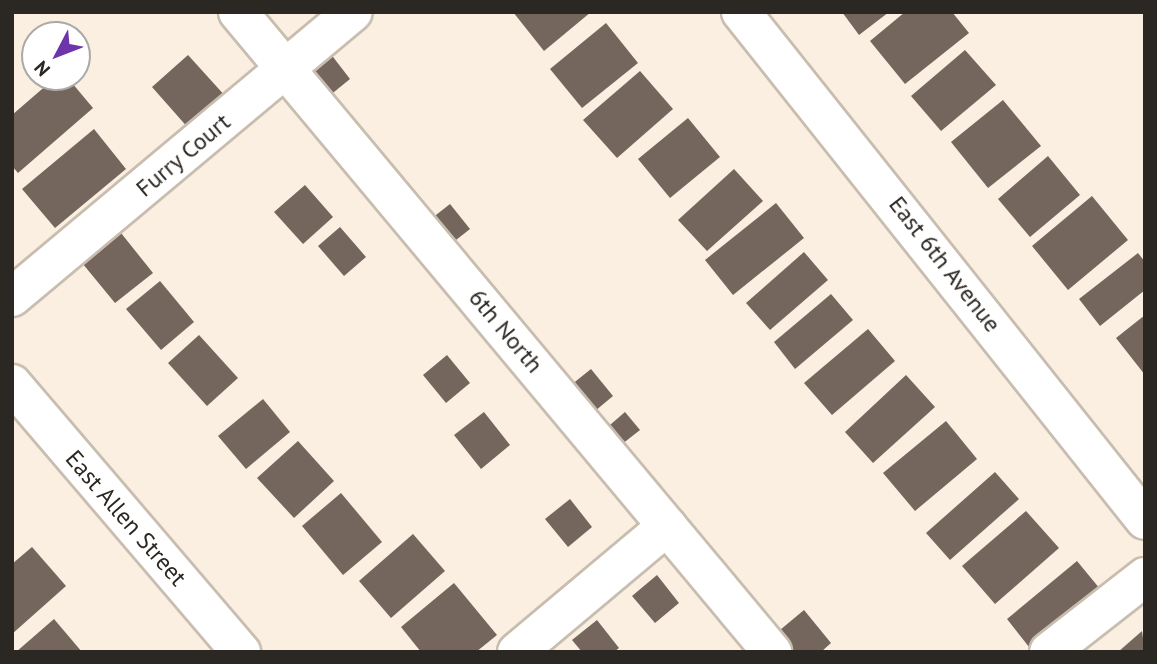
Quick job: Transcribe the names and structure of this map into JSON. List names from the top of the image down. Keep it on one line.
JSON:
{"streets":{"street":["Furry Court","East 6th Avenue","6th North","East Allen Street"]},"crossings":[["Furry Court","6th North"]],"north":"bottom left"}
